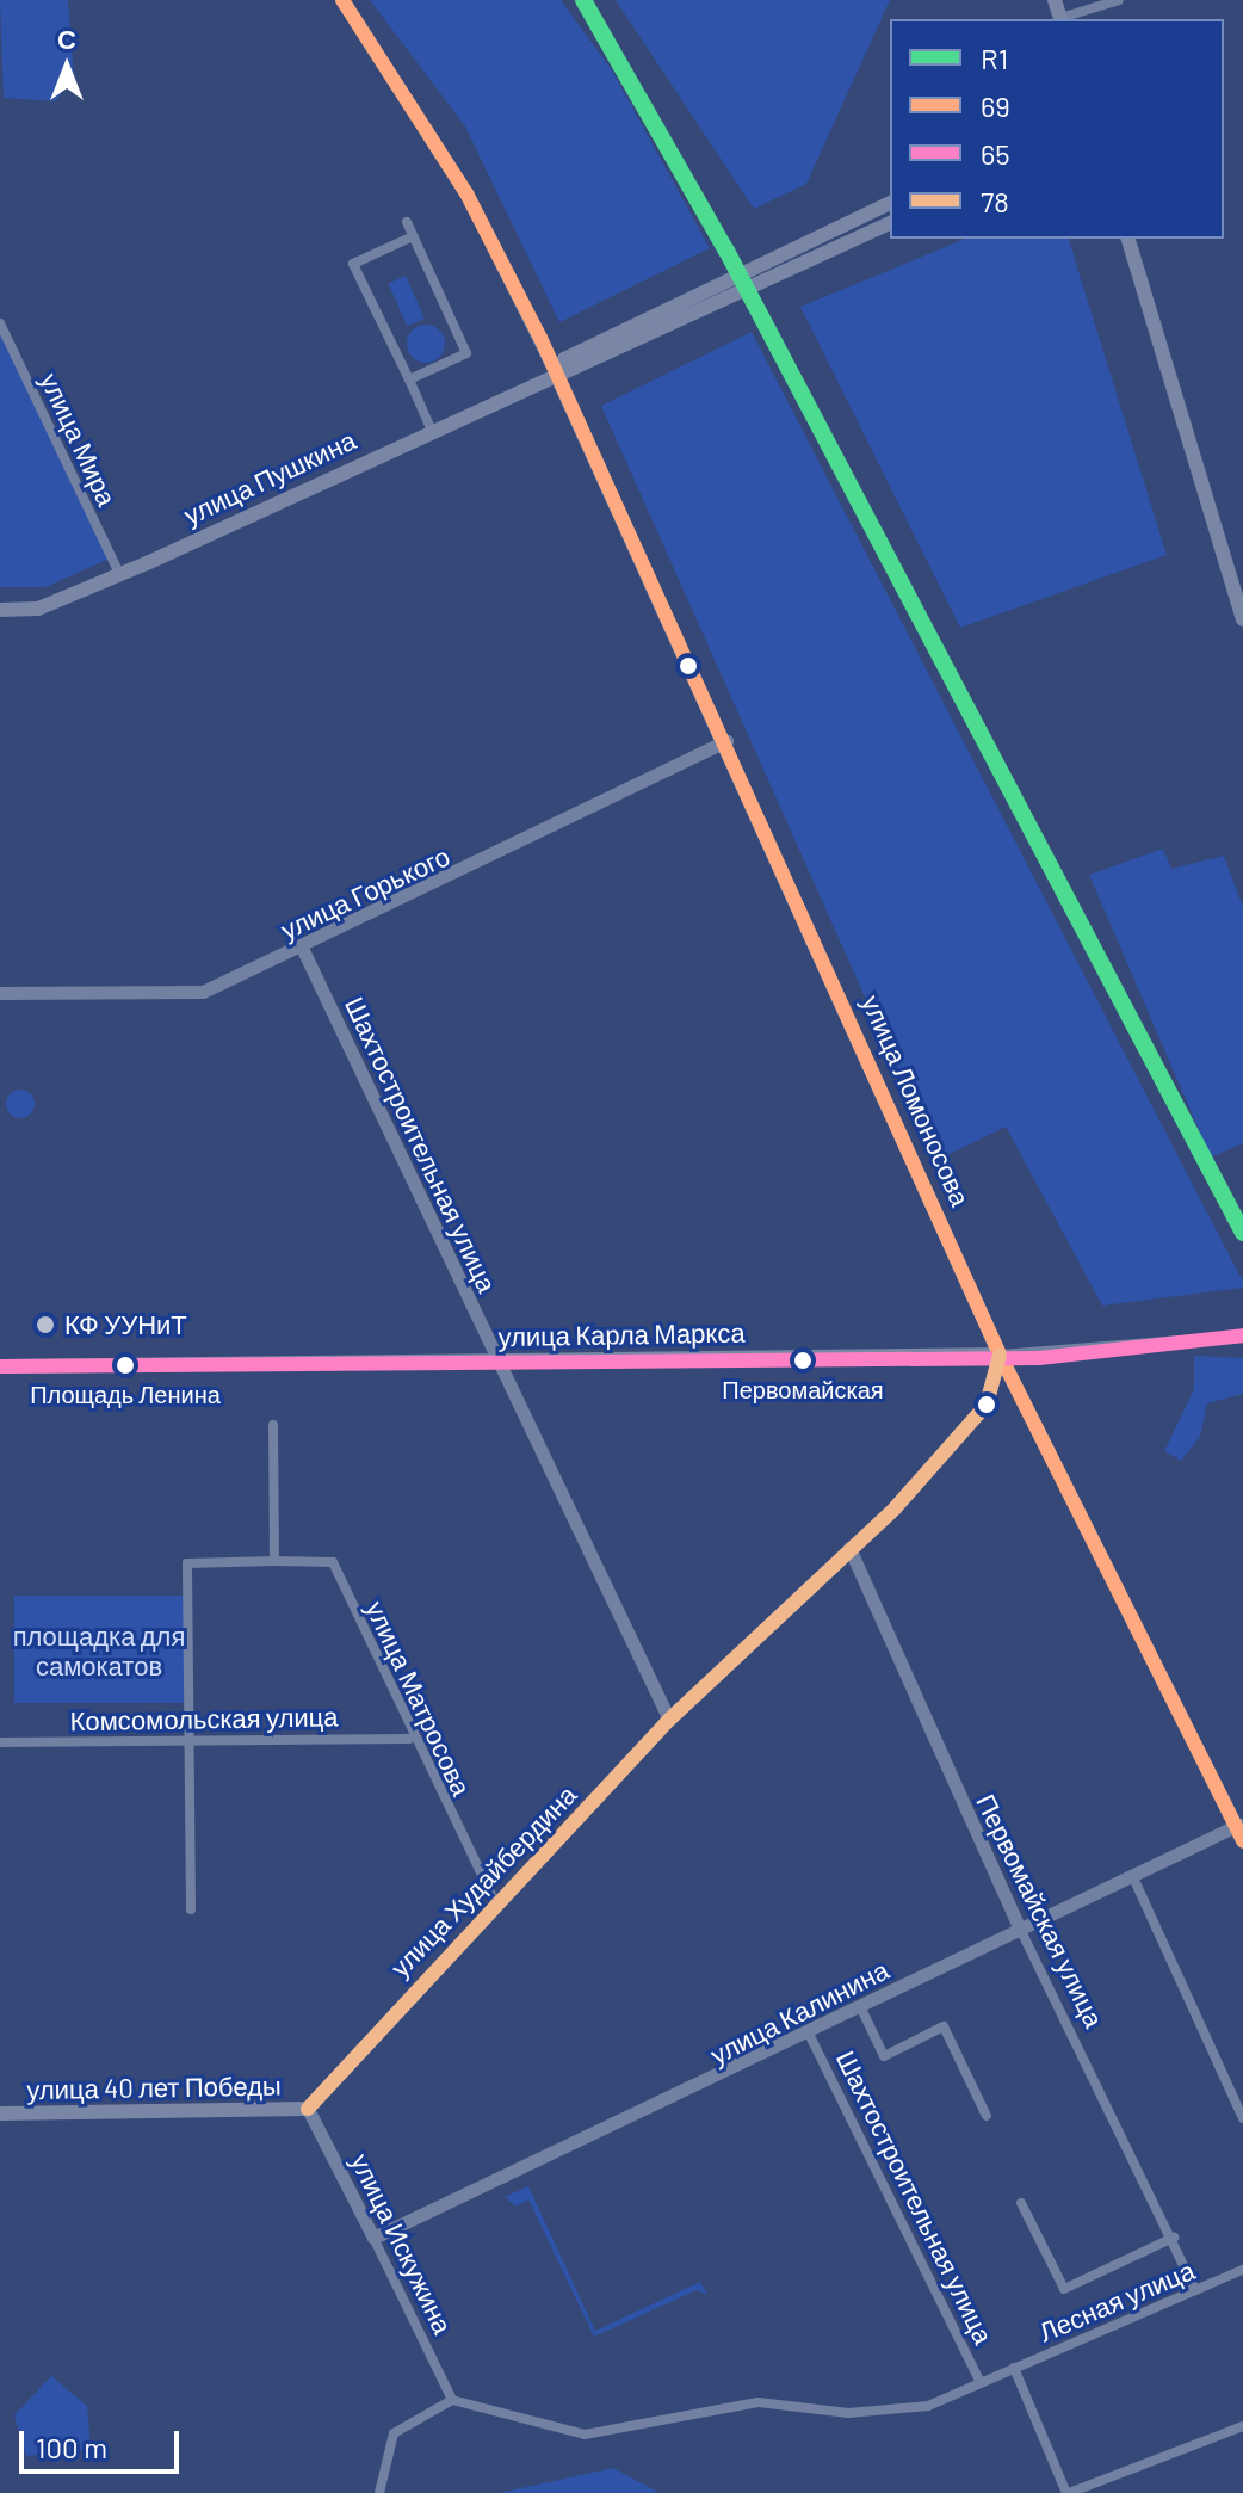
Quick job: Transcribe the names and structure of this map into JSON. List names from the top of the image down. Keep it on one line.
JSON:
{"streets":{"main road":["улица Пушкина","улица Ломоносова","улица Карла Маркса","улица Худайбердина","улица 40 лет Победы"],"street":["улица Мира","улица Горького","Шахтостроительная улица","улица Матросова","Комсомольская улица","Первомайская улица","улица Калинина","улица Искужина","Лесная улица"]},"crossings":[["улица Мира","улица Пушкина"],["улица Пушкина","улица Ломоносова"],["улица Горького","улица Ломоносова"],["улица Горького","Шахтостроительная улица"],["улица Ломоносова","улица Карла Маркса"],["улица Ломоносова","улица Худайбердина"],["улица Ломоносова","улица Калинина"],["Шахтостроительная улица","улица Карла Маркса"],["Шахтостроительная улица","улица Худайбердина"],["Шахтостроительная улица","улица Калинина"],["Шахтостроительная улица","Лесная улица"],["улица Карла Маркса","улица Худайбердина"],["улица Матросова","Комсомольская улица"],["улица Матросова","улица Худайбердина"],["улица Худайбердина","Первомайская улица"],["улица Худайбердина","улица 40 лет Победы"],["улица Худайбердина","улица Искужина"],["Первомайская улица","улица Калинина"],["Первомайская улица","Лесная улица"],["улица Калинина","улица Искужина"],["улица 40 лет Победы","улица Искужина"],["улица Искужина","Лесная улица"]],"parks":["площадка для самокатов"],"places":["КФ УУНиТ","Первомайская","Площадь Ленина"],"lines":["transit line R1","transit line 69","transit line 65","transit line 78"],"legend":["R1","69","65","78"],"scale_bar":"100 m","north":"top"}
